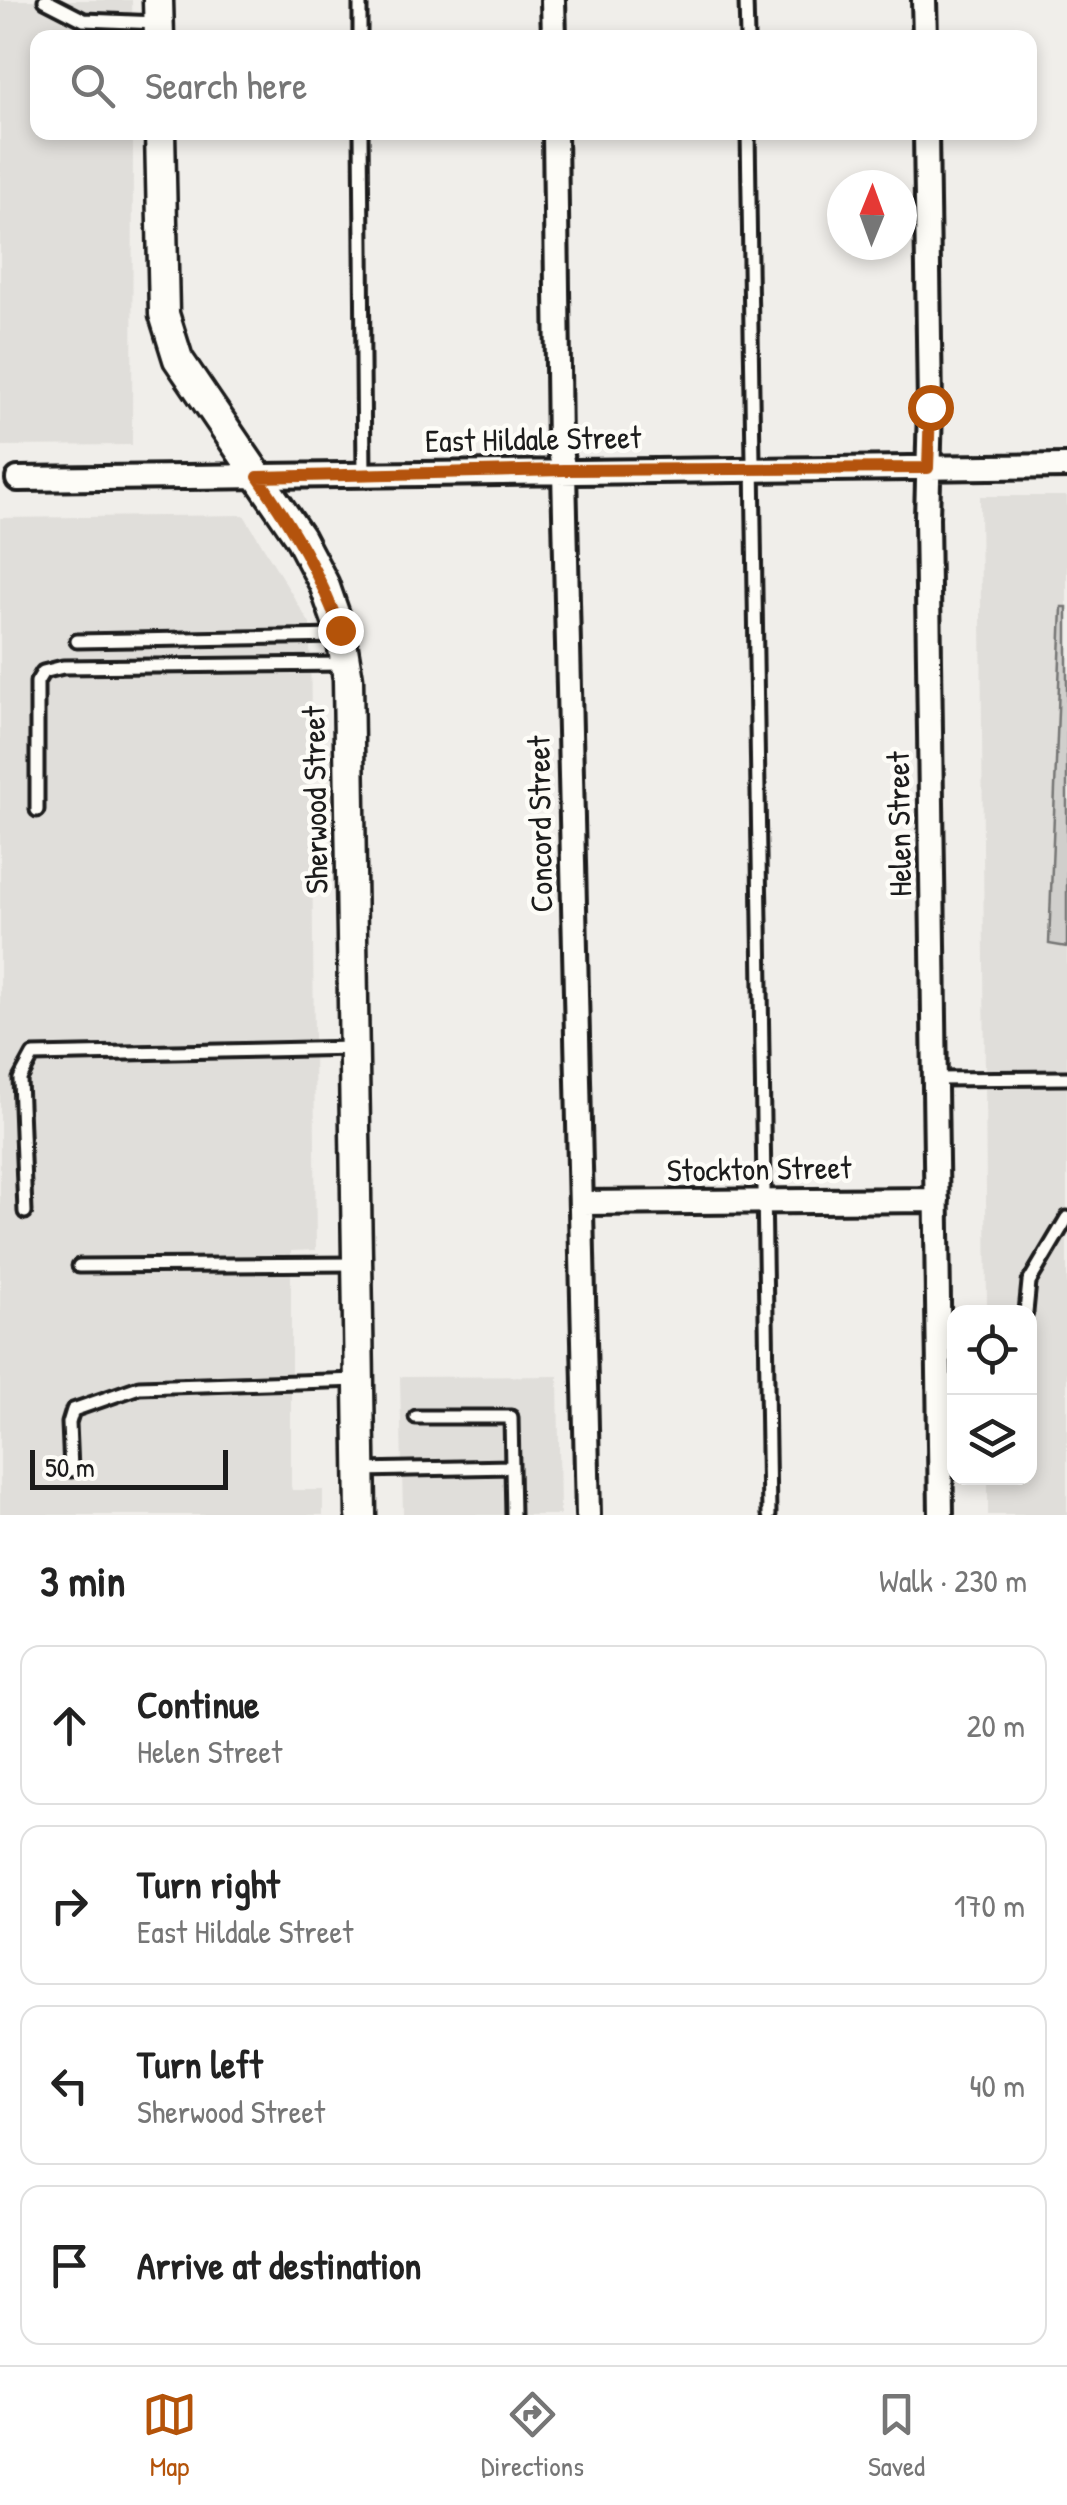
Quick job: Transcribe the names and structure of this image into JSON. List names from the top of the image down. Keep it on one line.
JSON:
{"streets":{"street":["East Hildale Street","Sherwood Street","Concord Street","Helen Street","Stockton Street"]},"crossings":[["East Hildale Street","Sherwood Street"],["East Hildale Street","Concord Street"],["East Hildale Street","Helen Street"],["Concord Street","Stockton Street"],["Helen Street","Stockton Street"]],"scale_bar":"50 m","north":"top","page":{"search":"Search here","scale":"50 m","heading":["3 min","Walk · 230 m"],"list":[["Continue","Helen Street","20 m"],["Turn right","East Hildale Street","170 m"],["Turn left","Sherwood Street","40 m"],"Arrive at destination"],"nav":["Map","Directions","Saved"]}}
